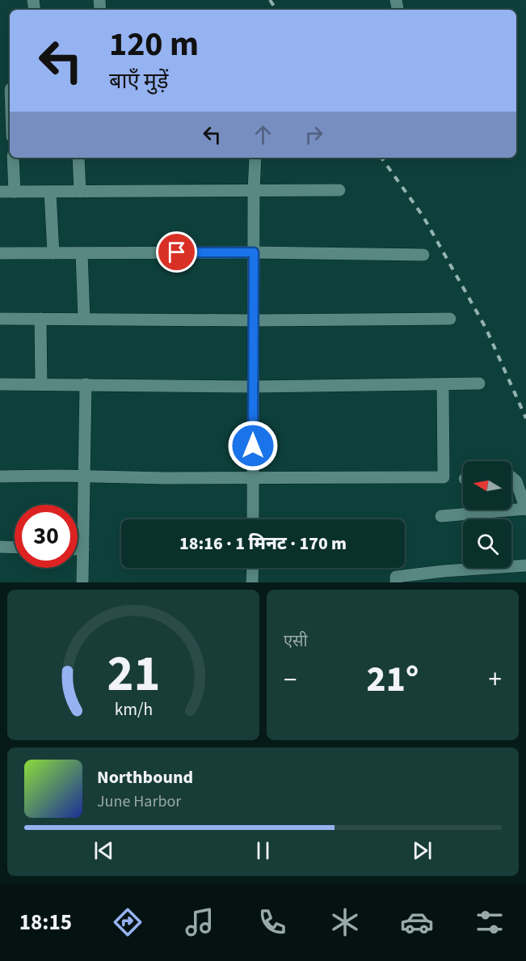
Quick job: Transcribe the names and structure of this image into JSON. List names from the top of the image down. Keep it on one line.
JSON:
{"north":"left","page":{"turn":["120 m","बाएँ मुड़ें"],"limit":"30","trip":"18:16 · 1 मिनट · 170 m","tile":"एसी","heat":["−","21°","+"],"song":["Northbound","June Harbor"],"tabs":"18:15","gauge":["21","km/h"]}}
